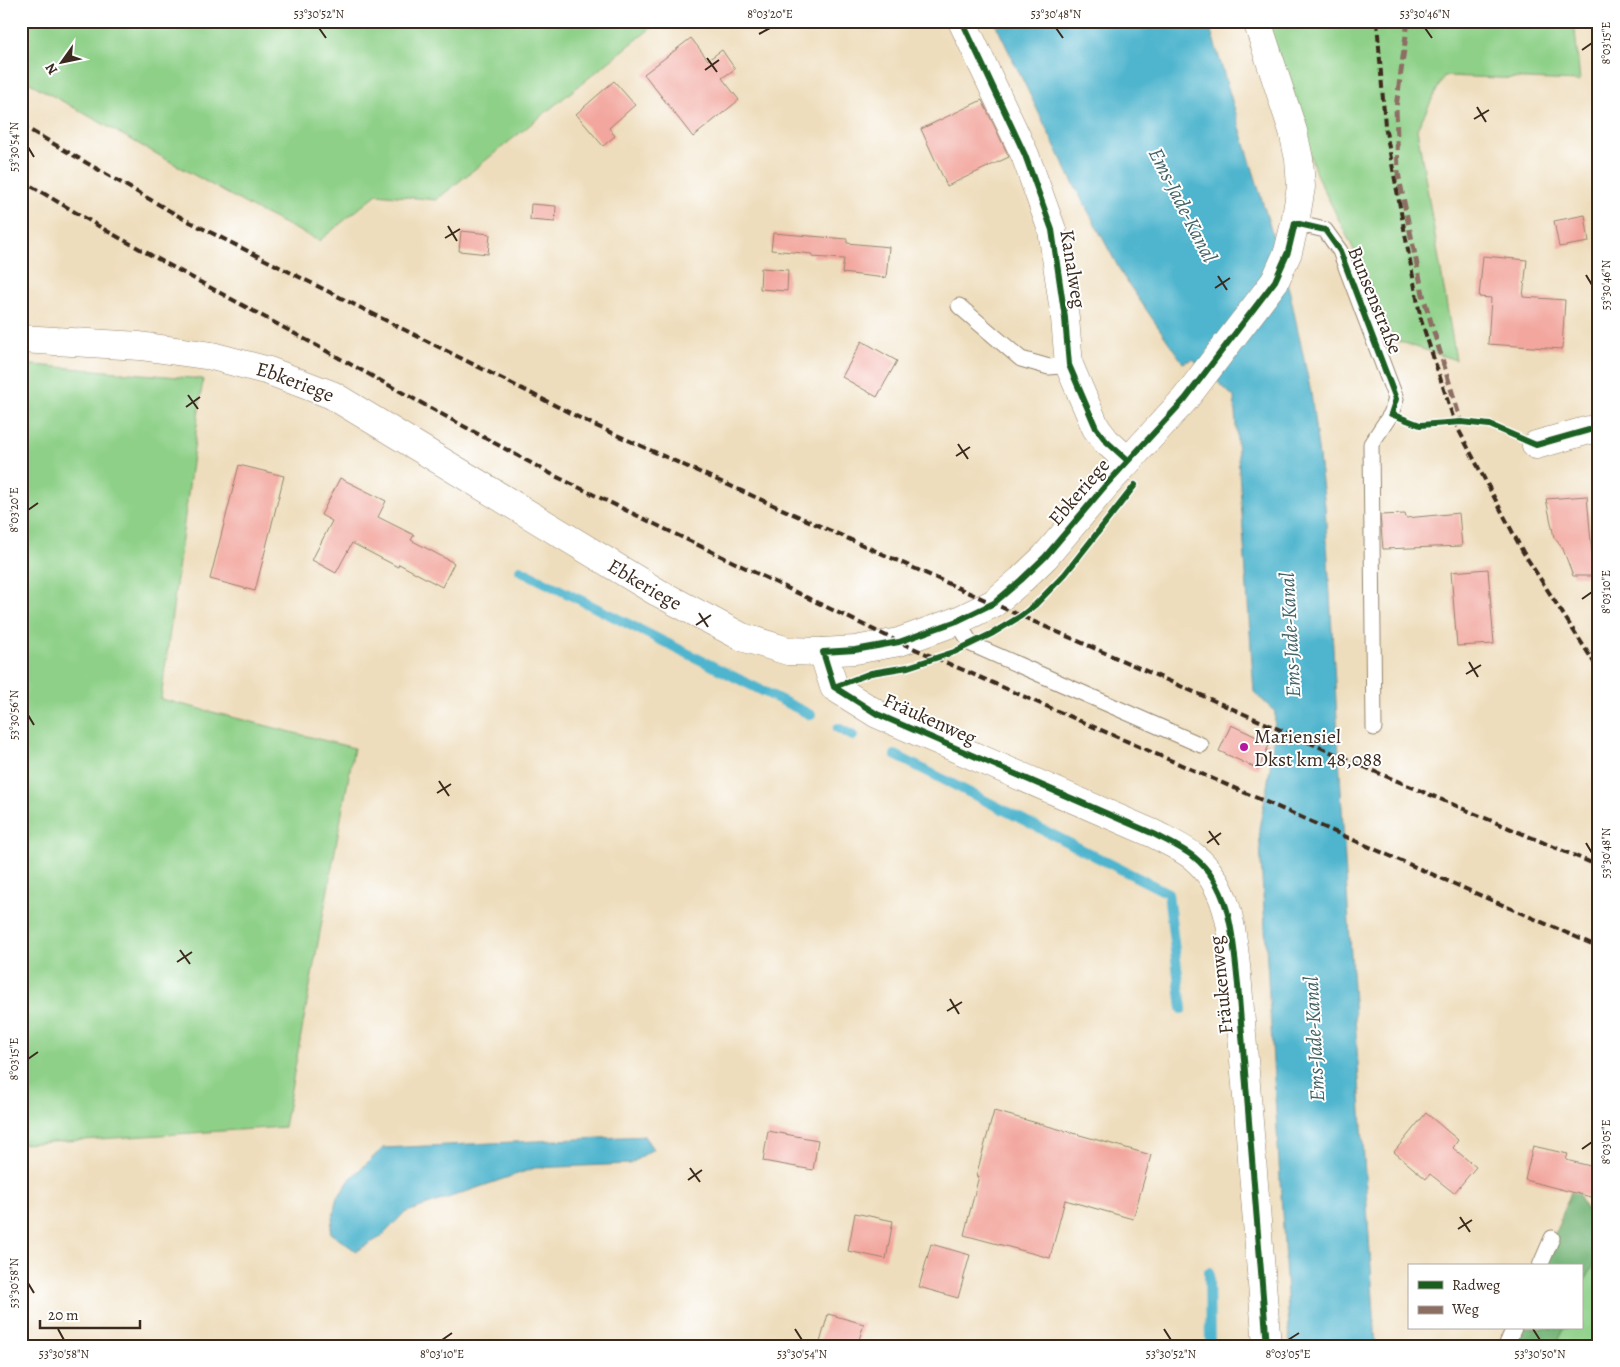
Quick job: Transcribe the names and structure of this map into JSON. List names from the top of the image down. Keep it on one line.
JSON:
{"streets":{"street":["Kanalweg","Ebkeriege","Fräukenweg"],"lane":["Bunsenstraße"]},"crossings":[["Kanalweg","Ebkeriege"],["Bunsenstraße","Ebkeriege"],["Ebkeriege","Fräukenweg"]],"water":["Ems-Jade-Kanal"],"places":["Mariensiel Dkst km 48,088"],"legend":["Radweg","Weg"],"scale_bar":"20 m","north":"bottom left","coordinates":["53°30'52\"N","8°03'20\"E","53°30'48\"N","53°30'46\"N","8°03'15\"E","53°30'54\"N","8°03'10\"E","53°30'56\"N","8°03'05\"E","53°30'58\"N","53°30'50\"N"]}
